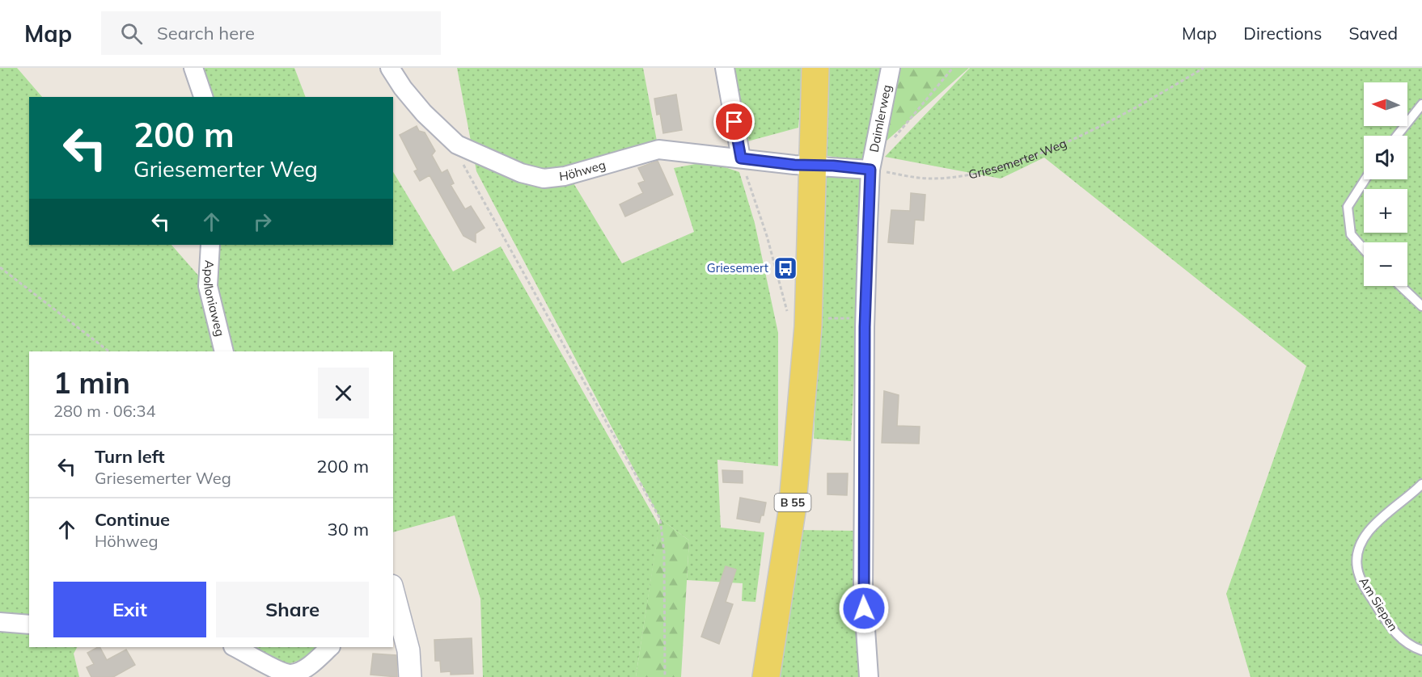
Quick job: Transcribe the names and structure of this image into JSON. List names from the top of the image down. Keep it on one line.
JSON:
{"streets":{"main road":["B 55"],"street":["Daimlerweg","Höhweg","Apolloniaweg"],"lane":["Am Siepen"],"path":["Griesemerter Weg"]},"crossings":[["Daimlerweg","Griesemerter Weg"],["Höhweg","B 55"]],"places":{"bus stop":["Griesemert"]},"north":"left","page":{"header":"Map","search":"Search here","nav":["Map","Directions","Saved"],"map_buttons":["+","−"],"turn":["200 m","Griesemerter Weg"],"heading":["1 min","280 m · 06:34"],"list":[{"name":"Turn left","note":"Griesemerter Weg","value":"200 m"},{"name":"Continue","note":"Höhweg","value":"30 m"}],"buttons":["Exit","Share"]}}
